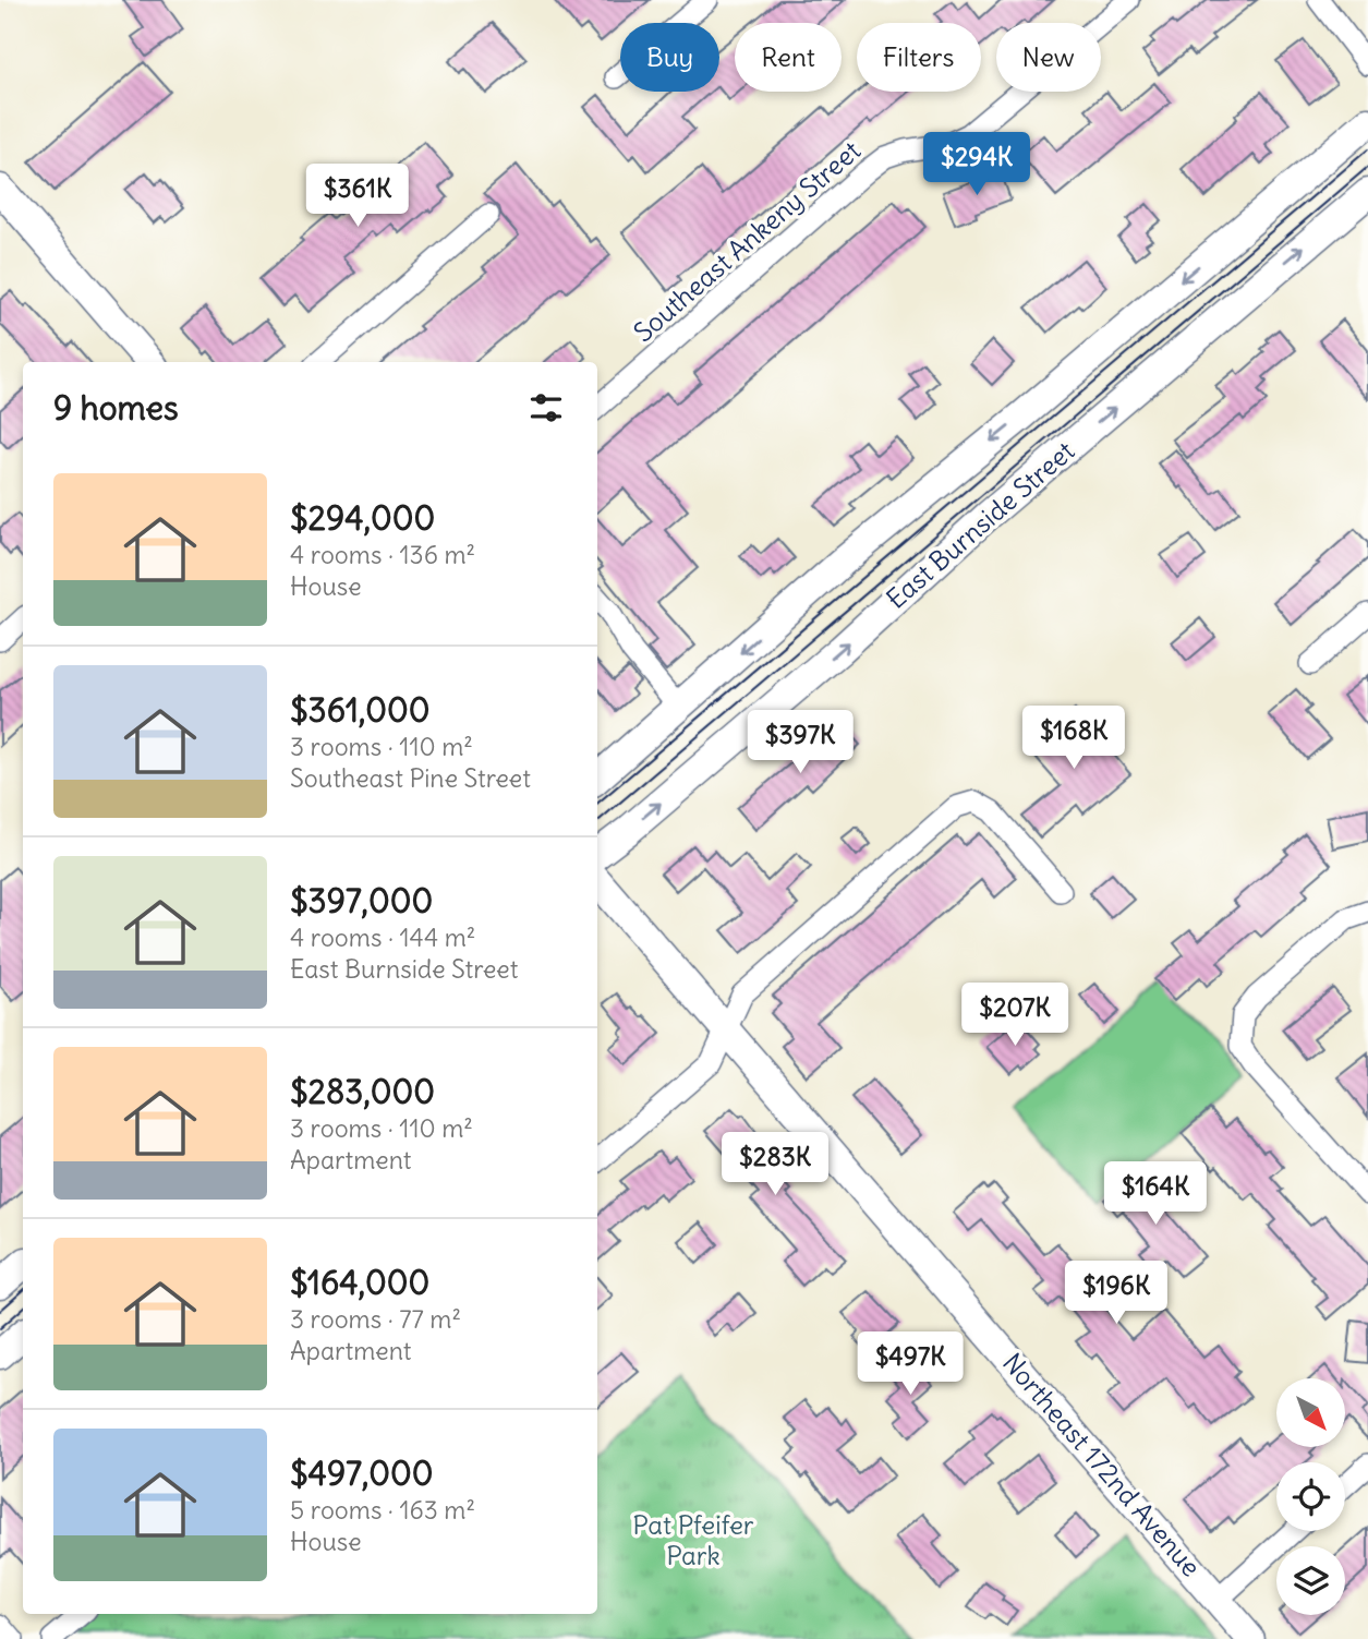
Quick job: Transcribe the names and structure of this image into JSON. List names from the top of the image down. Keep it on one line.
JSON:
{"streets":{"street":["Southeast Ankeny Street","East Burnside Street","Northeast 172nd Avenue"]},"parks":["Pat Pfeifer Park"],"north":"bottom right","page":{"chip":["Buy","Rent","Filters","New"],"price":["$294K","$361K","$168K","$397K","$207K","$283K","$164K","$196K","$497K"],"heading":"9 homes","list":[{"name":"$294,000","note":"4 rooms · 136 m² · House"},{"name":"$361,000","note":"3 rooms · 110 m² · Southeast Pine Street"},{"name":"$397,000","note":"4 rooms · 144 m² · East Burnside Street"},{"name":"$283,000","note":"3 rooms · 110 m² · Apartment"},{"name":"$164,000","note":"3 rooms · 77 m² · Apartment"},{"name":"$497,000","note":"5 rooms · 163 m² · House"}]}}
